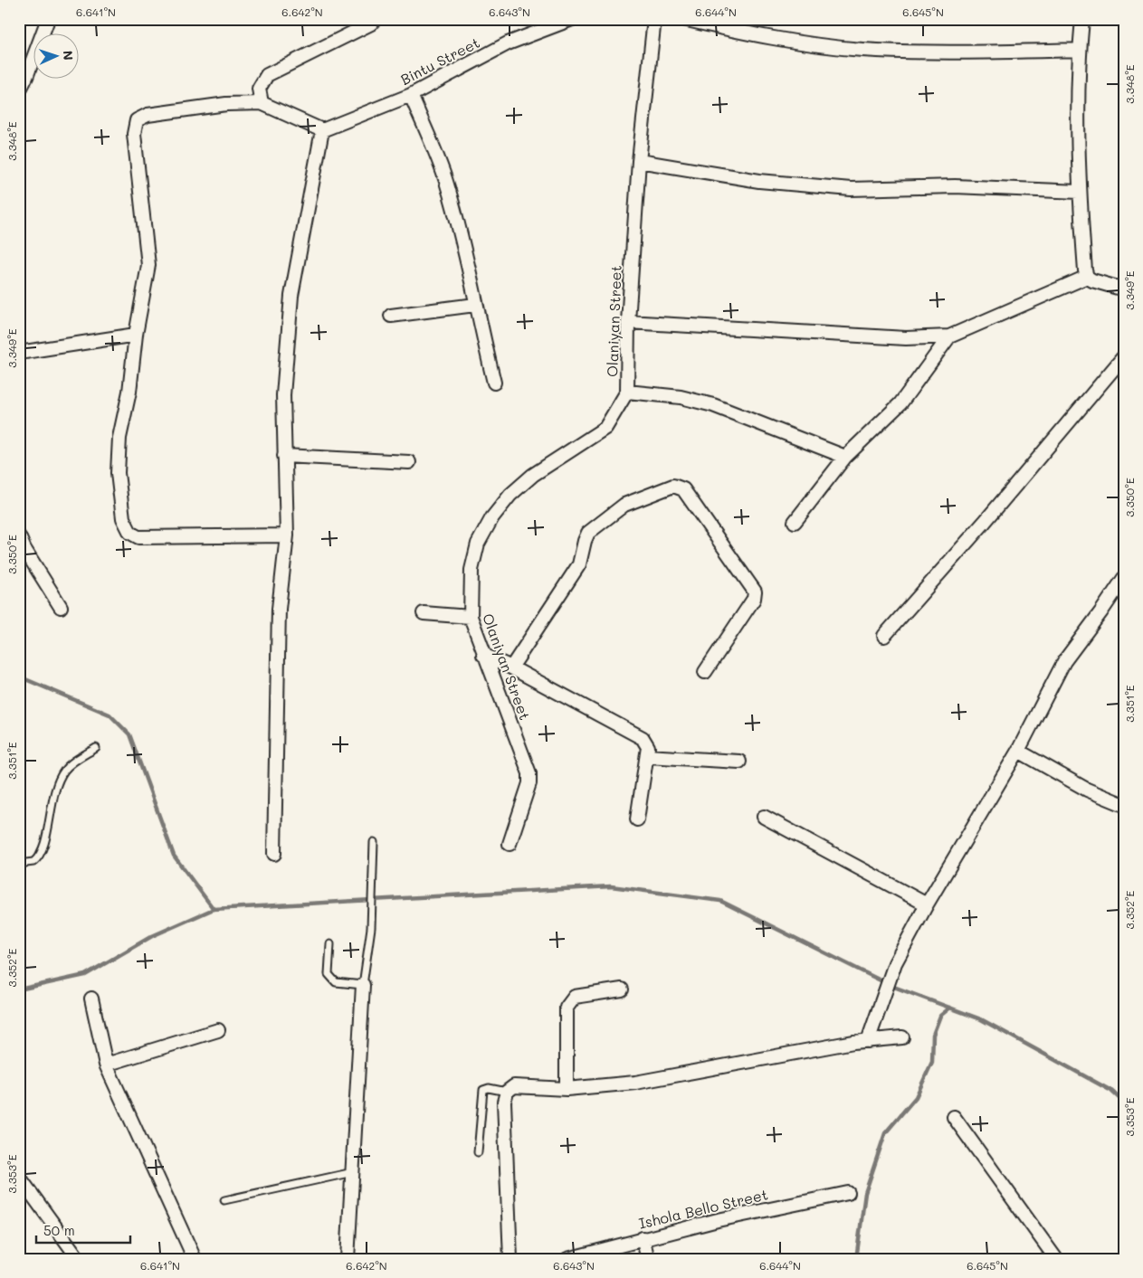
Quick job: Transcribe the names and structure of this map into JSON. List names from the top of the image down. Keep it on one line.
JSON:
{"streets":{"street":["Bintu Street","Olaniyan Street","Ishola Bello Street"]},"scale_bar":"50 m","north":"right","coordinates":["6.641°N","6.642°N","6.643°N","6.644°N","6.645°N","3.348°E","3.349°E","3.350°E","3.351°E","3.352°E","3.353°E"]}
